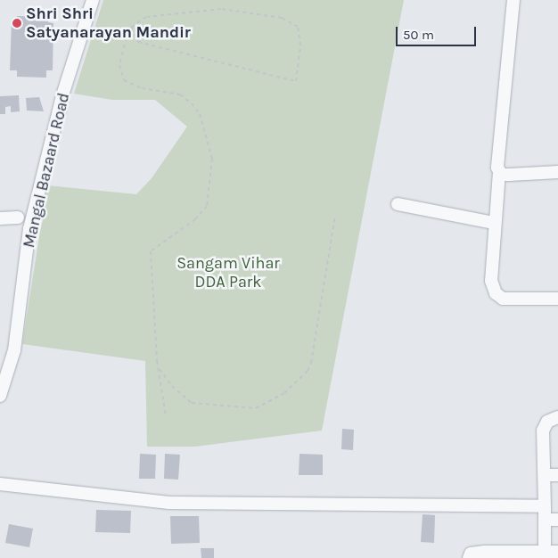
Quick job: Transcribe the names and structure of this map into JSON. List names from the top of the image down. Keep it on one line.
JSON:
{"streets":{"street":["Mangal Bazaard Road"]},"parks":["Sangam Vihar DDA Park"],"places":["Shri Shri Satyanarayan Mandir"],"scale_bar":"50 m"}
